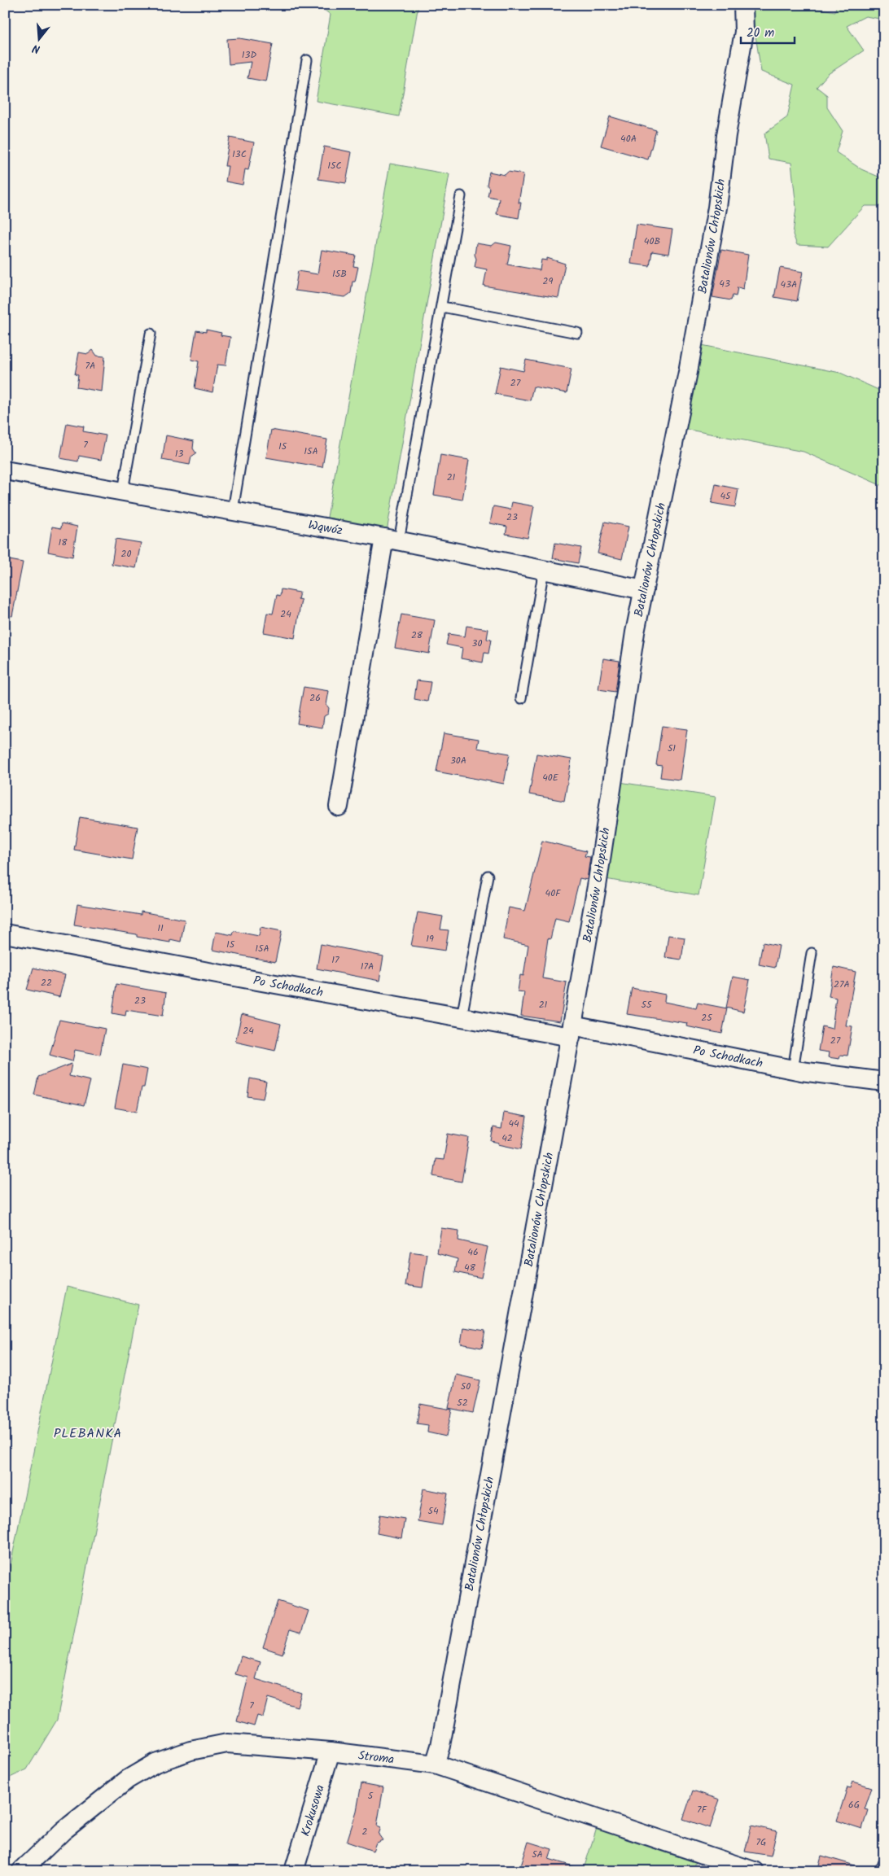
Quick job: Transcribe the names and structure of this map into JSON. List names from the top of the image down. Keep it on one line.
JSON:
{"streets":{"street":["Batalionów Chłopskich","Wąwóz","Po Schodkach","Stroma","Krokusowa"]},"crossings":[["Batalionów Chłopskich","Wąwóz"],["Batalionów Chłopskich","Po Schodkach"],["Batalionów Chłopskich","Stroma"],["Stroma","Krokusowa"]],"districts":["PLEBANKA"],"house_numbers":["13D","40A","13C","15C","40B","15B","29","43","43A","7A","27","7","15","15A","13","21","45","23","18","20","24","28","30","26","51","30A","40E","40F","11","19","15","15A","17","17A","22","27A","23","21","55","25","24","27","44","42","46","48","50","52","54","7","5","6G","7F","2","7G","5A"],"scale_bar":"20 m","north":"bottom"}
